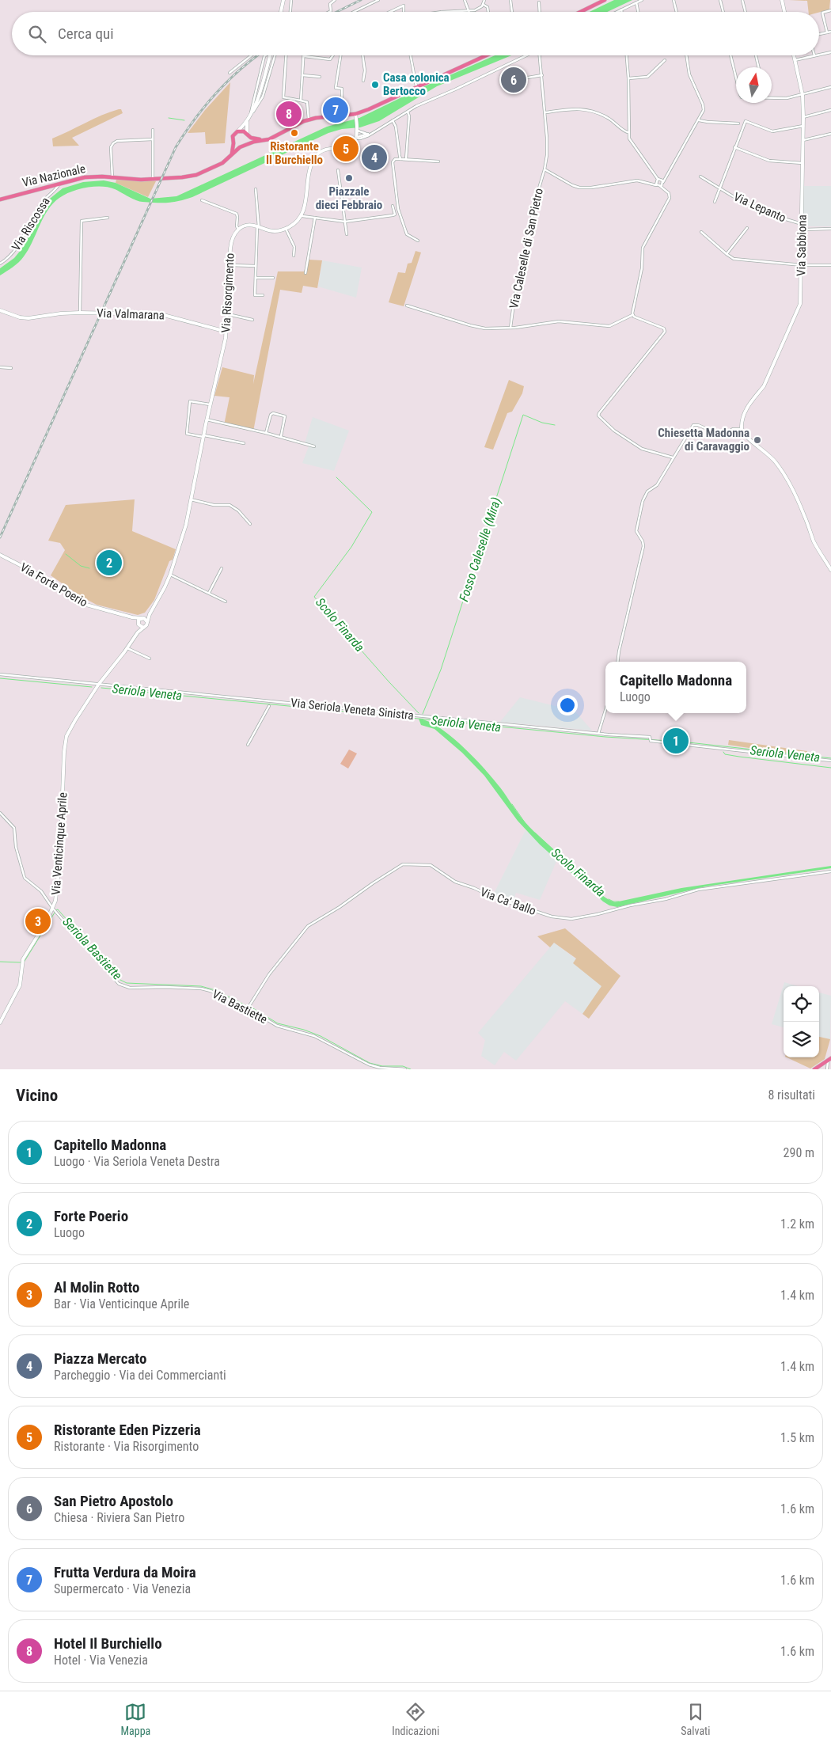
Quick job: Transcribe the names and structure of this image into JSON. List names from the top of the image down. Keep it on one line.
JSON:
{"streets":{"main road":["Via Nazionale"],"street":["Via Lepanto","Via Riscossa","Via Sabbiona","Via Caleselle di San Pietro","Via Risorgimento","Via Valmarana","Via Forte Poerio","Via Seriola Veneta Sinistra","Via Venticinque Aprile","Via Ca' Ballo","Via Bastiette"]},"crossings":[["Via Nazionale","Via Riscossa"],["Via Lepanto","Via Sabbiona"],["Via Risorgimento","Via Valmarana"],["Via Risorgimento","Via Seriola Veneta Sinistra"],["Via Risorgimento","Via Venticinque Aprile"],["Via Seriola Veneta Sinistra","Via Venticinque Aprile"],["Via Venticinque Aprile","Via Bastiette"],["Via Ca' Ballo","Via Bastiette"]],"water":["Fosso Caleselle (Mira)","Scolo Finarda","Seriola Veneta","Seriola Bastiette"],"places":["Casa colonica Bertocco","Ristorante Il Burchiello","Piazzale dieci Febbraio","Chiesetta Madonna di Caravaggio"],"north":"top","page":{"search":"Cerca qui","pins":["6","7","8","5","4","2","1","3"],"popup":["Capitello Madonna","Luogo"],"heading":["Vicino","8 risultati"],"list":[{"mark":"1","name":"Capitello Madonna","note":"Luogo · Via Seriola Veneta Destra","value":"290 m"},{"mark":"2","name":"Forte Poerio","note":"Luogo","value":"1.2 km"},{"mark":"3","name":"Al Molin Rotto","note":"Bar · Via Venticinque Aprile","value":"1.4 km"},{"mark":"4","name":"Piazza Mercato","note":"Parcheggio · Via dei Commercianti","value":"1.4 km"},{"mark":"5","name":"Ristorante Eden Pizzeria","note":"Ristorante · Via Risorgimento","value":"1.5 km"},{"mark":"6","name":"San Pietro Apostolo","note":"Chiesa · Riviera San Pietro","value":"1.6 km"},{"mark":"7","name":"Frutta Verdura da Moira","note":"Supermercato · Via Venezia","value":"1.6 km"},{"mark":"8","name":"Hotel Il Burchiello","note":"Hotel · Via Venezia","value":"1.6 km"}],"nav":["Mappa","Indicazioni","Salvati"]}}
